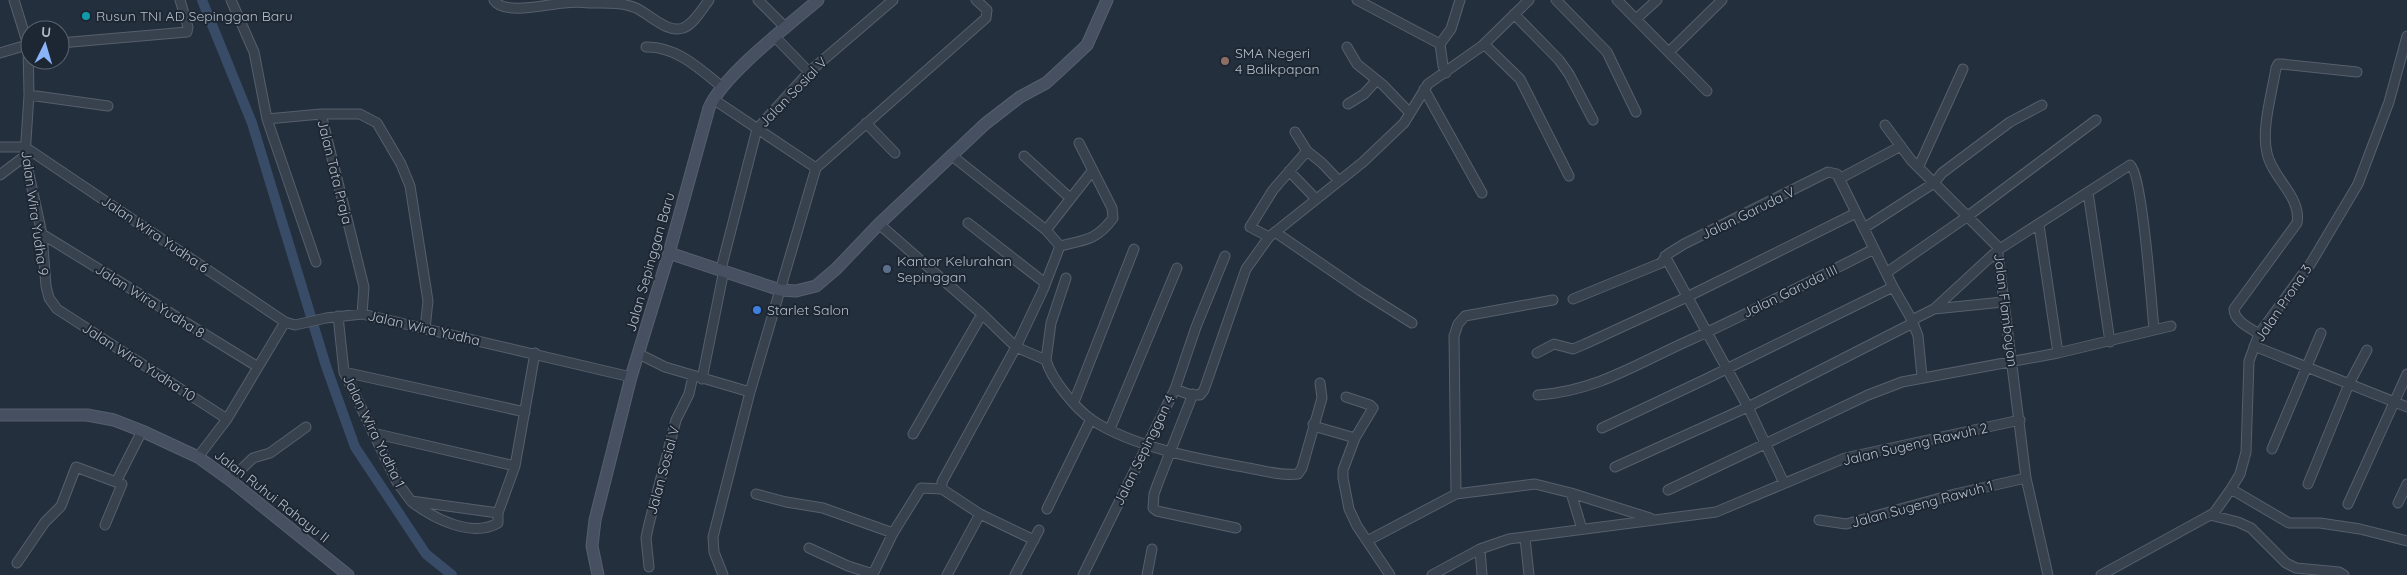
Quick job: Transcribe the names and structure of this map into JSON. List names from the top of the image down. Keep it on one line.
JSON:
{"streets":{"street":["Jalan Sosial V","Jalan Tata Praja","Jalan Wira Yudha 9","Jalan Garuda V","Jalan Wira Yudha 6","Jalan Sepinggan Baru","Jalan Garuda III","Jalan Wira Yudha 8","Jalan Prona 3","Jalan Flamboyan","Jalan Wira Yudha","Jalan Wira Yudha 10","Jalan Wira Yudha 1","Jalan Sugeng Rawuh 2","Jalan Sepinggan 4","Jalan Ruhui Rahayu II","Jalan Sugeng Rawuh 1"]},"crossings":[["Jalan Tata Praja","Jalan Wira Yudha"],["Jalan Wira Yudha 9","Jalan Wira Yudha 6"],["Jalan Wira Yudha 9","Jalan Wira Yudha 8"],["Jalan Wira Yudha 9","Jalan Wira Yudha 10"],["Jalan Garuda V","Jalan Flamboyan"],["Jalan Wira Yudha 6","Jalan Wira Yudha"],["Jalan Sepinggan Baru","Jalan Wira Yudha"],["Jalan Flamboyan","Jalan Sugeng Rawuh 2"],["Jalan Flamboyan","Jalan Sugeng Rawuh 1"],["Jalan Wira Yudha","Jalan Wira Yudha 1"]],"places":["Rusun TNI AD Sepinggan Baru","SMA Negeri 4 Balikpapan","Kantor Kelurahan Sepinggan","Starlet Salon"],"north":"top"}
